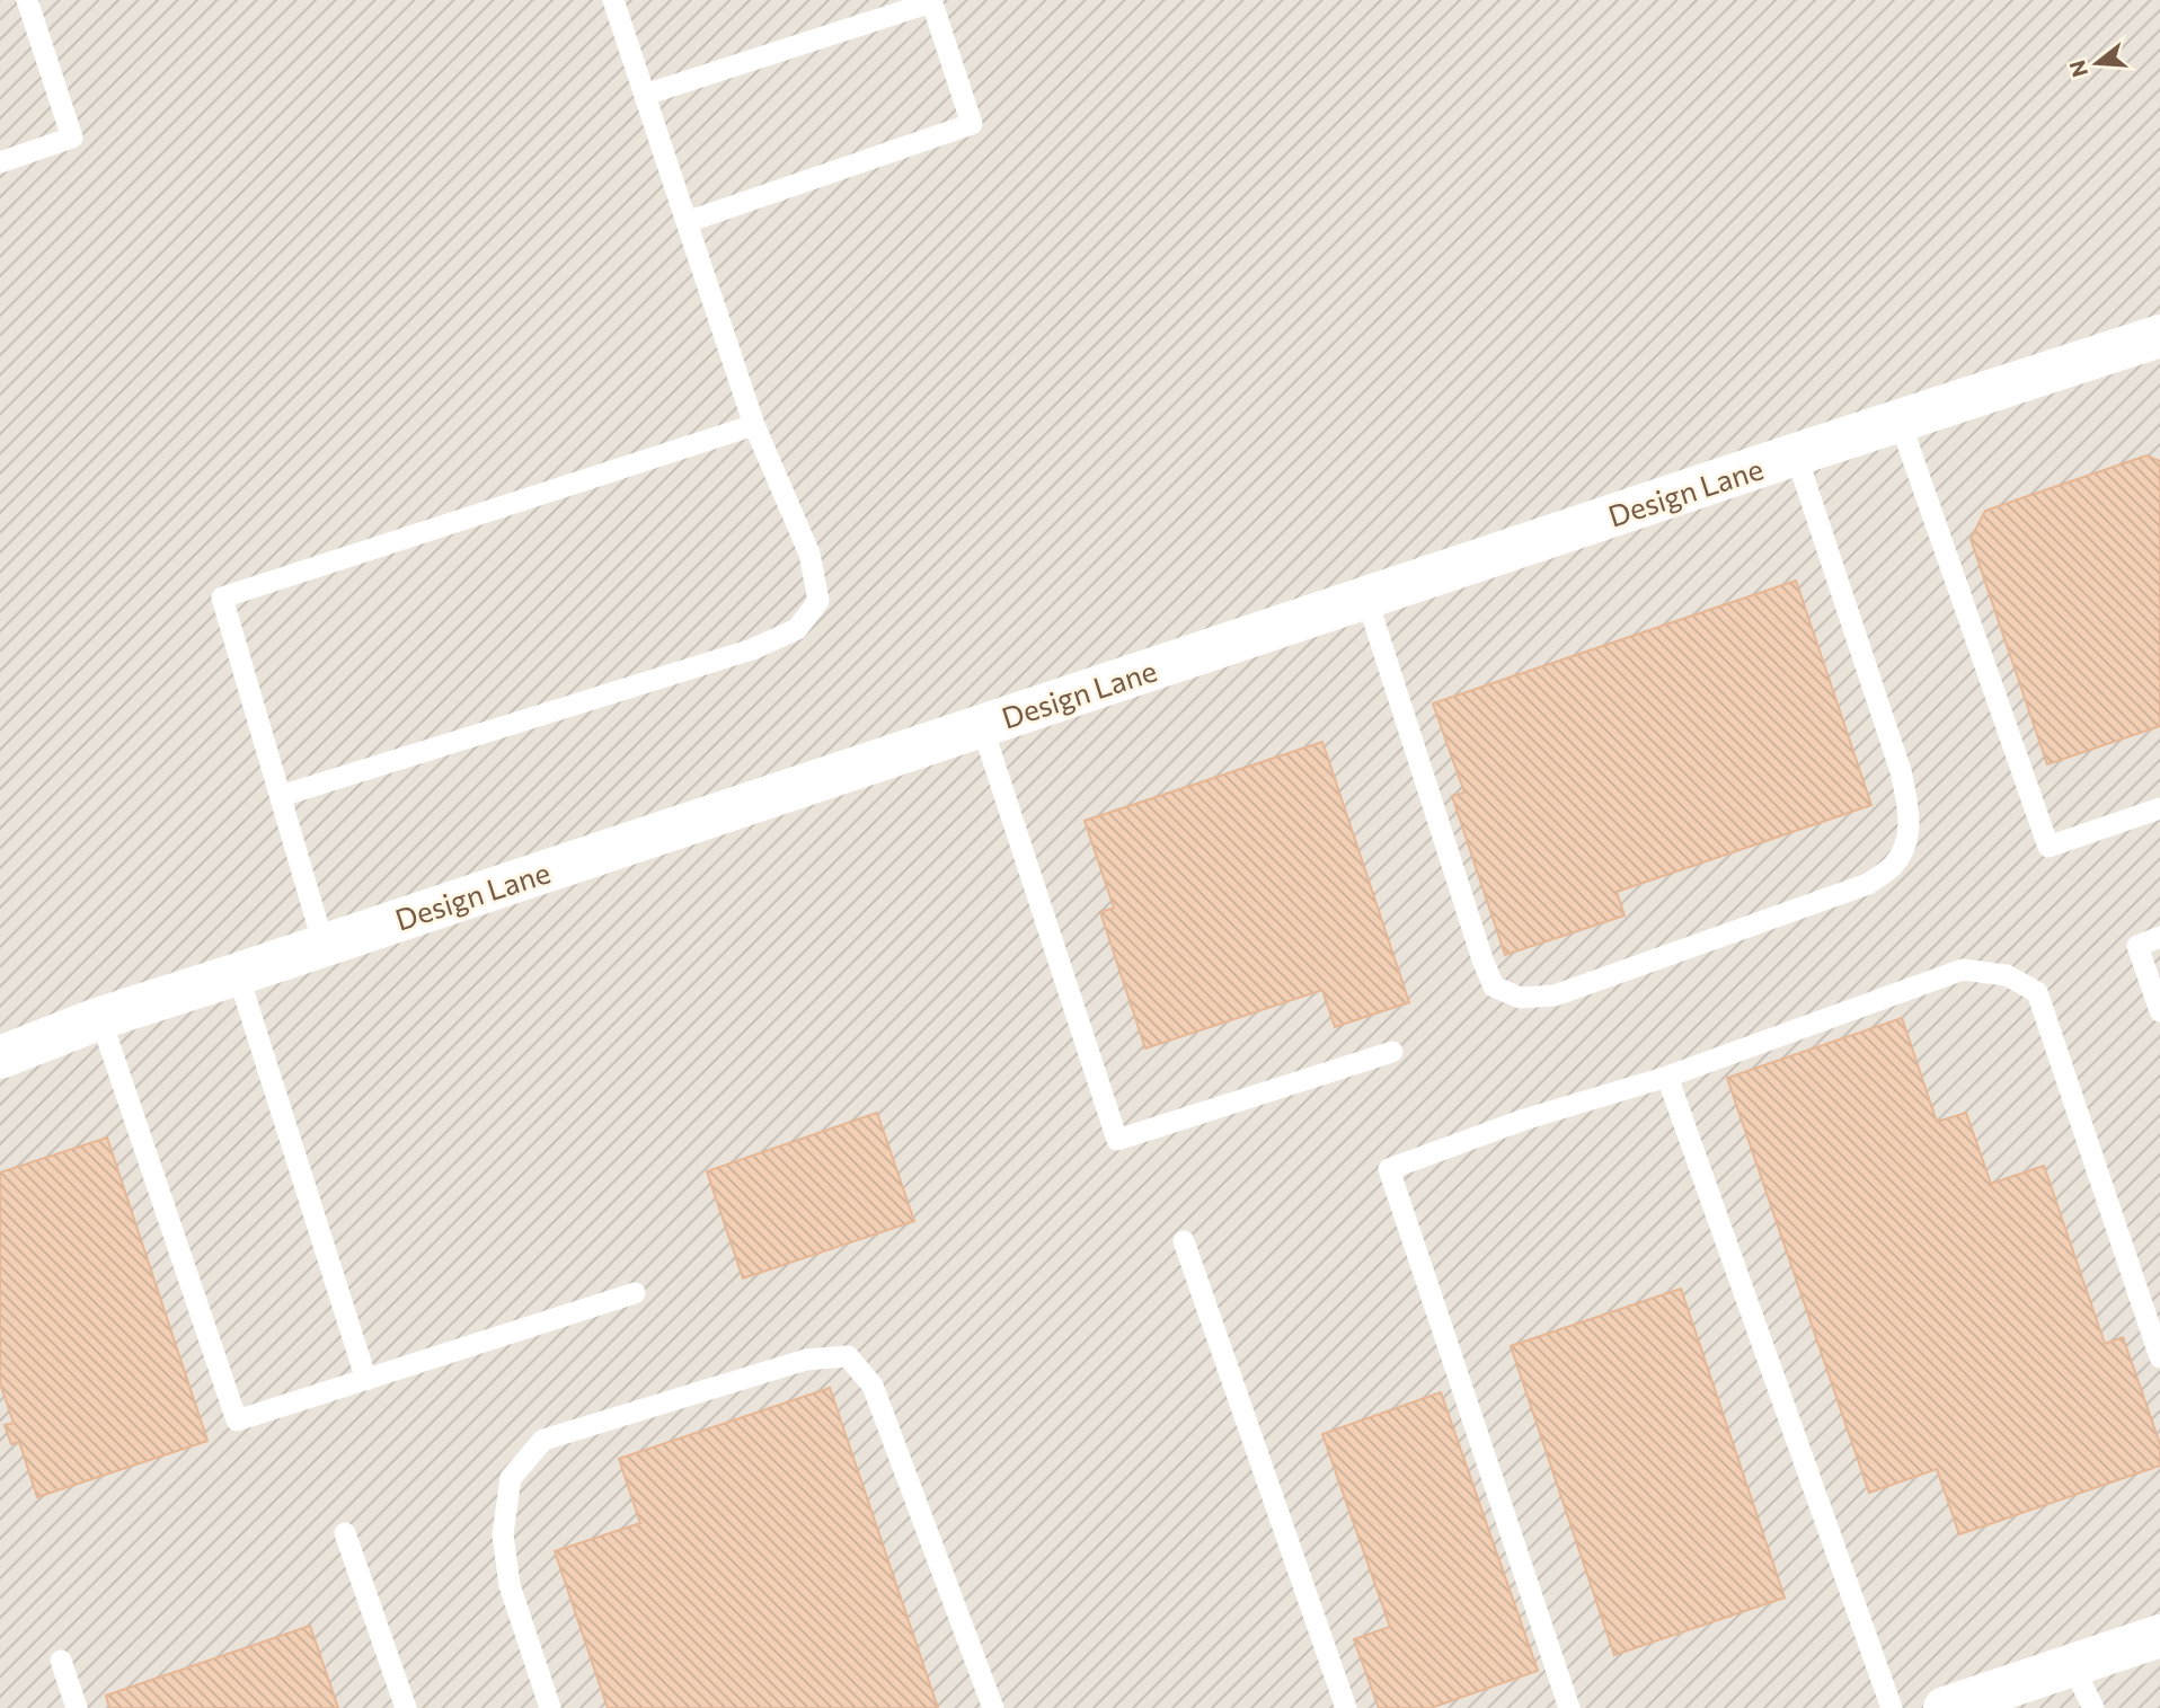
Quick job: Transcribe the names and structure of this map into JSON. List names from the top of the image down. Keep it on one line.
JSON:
{"streets":{"street":["Design Lane"]},"north":"left"}
